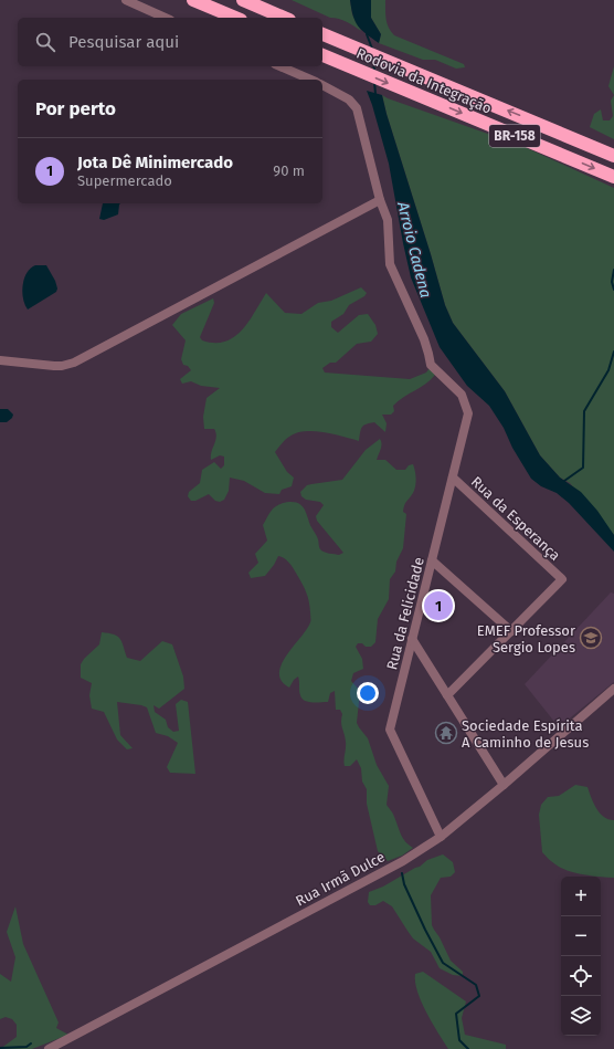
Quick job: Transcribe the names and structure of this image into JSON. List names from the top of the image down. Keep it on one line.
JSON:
{"streets":{"highway":["Rodovia da Integração","BR-158"],"street":["Rua da Esperança","Rua da Felicidade","Rua Irmã Dulce"]},"crossings":[["Rua da Esperança","Rua da Felicidade"],["Rua da Felicidade","Rua Irmã Dulce"]],"water":["Arroio Cadena"],"places":{"school or university":["EMEF Professor Sergio Lopes"],"temple":["Sociedade Espírita A Caminho de Jesus"]},"page":{"search":"Pesquisar aqui","heading":"Por perto","list":[{"mark":"1","name":"Jota Dê Minimercado","note":"Supermercado","value":"90 m"}],"pins":"1","map_buttons":["+","−"]}}
